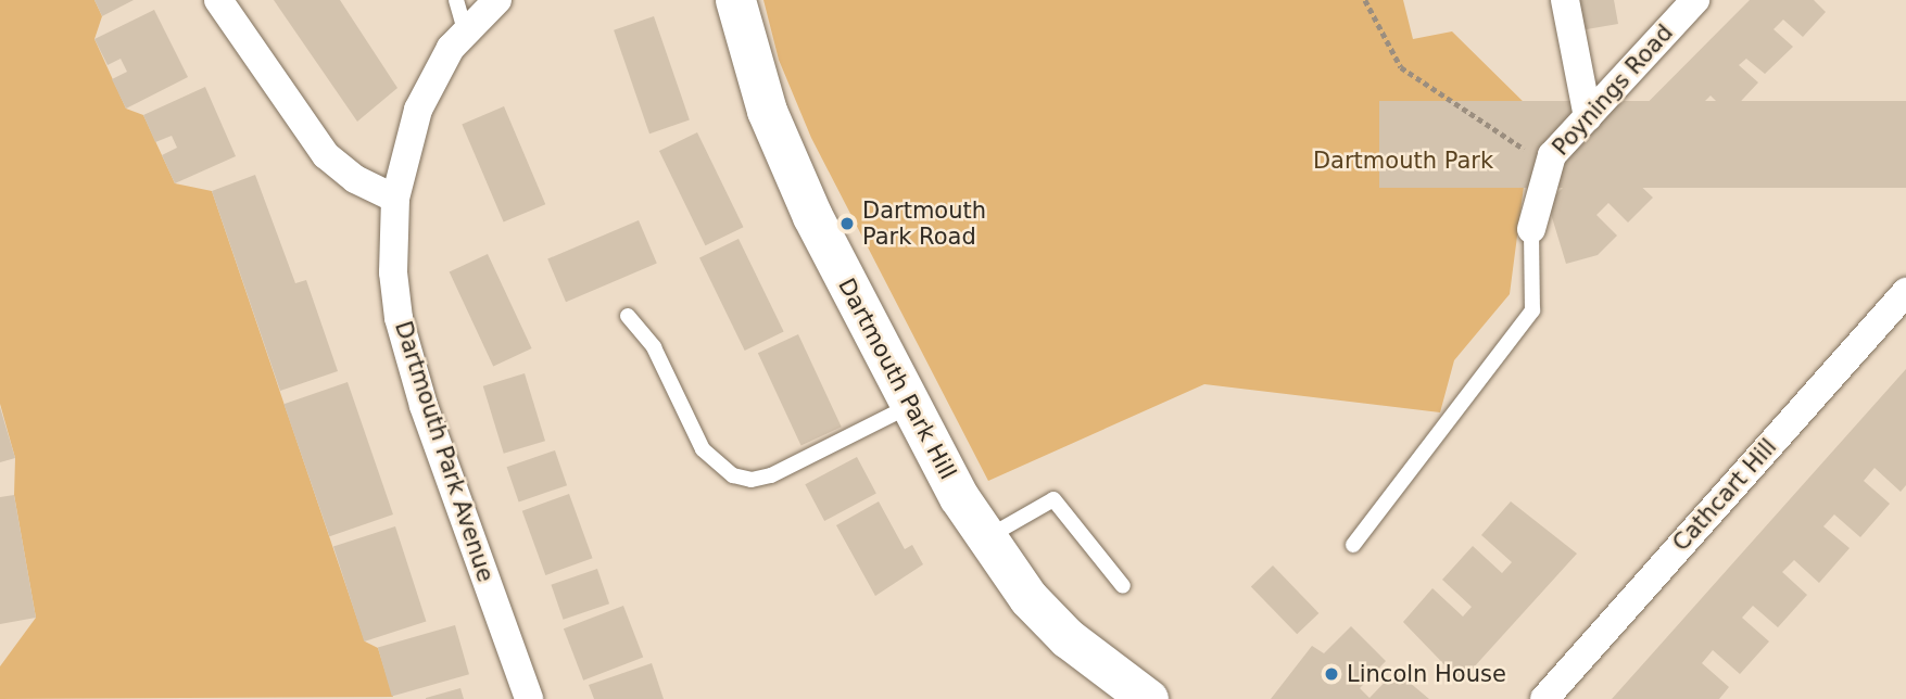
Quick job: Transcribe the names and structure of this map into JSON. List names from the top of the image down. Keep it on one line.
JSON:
{"streets":{"street":["Poynings Road","Dartmouth Park Hill","Dartmouth Park Avenue","Cathcart Hill"]},"parks":["Dartmouth Park"],"places":["Dartmouth Park Road","Lincoln House"]}
